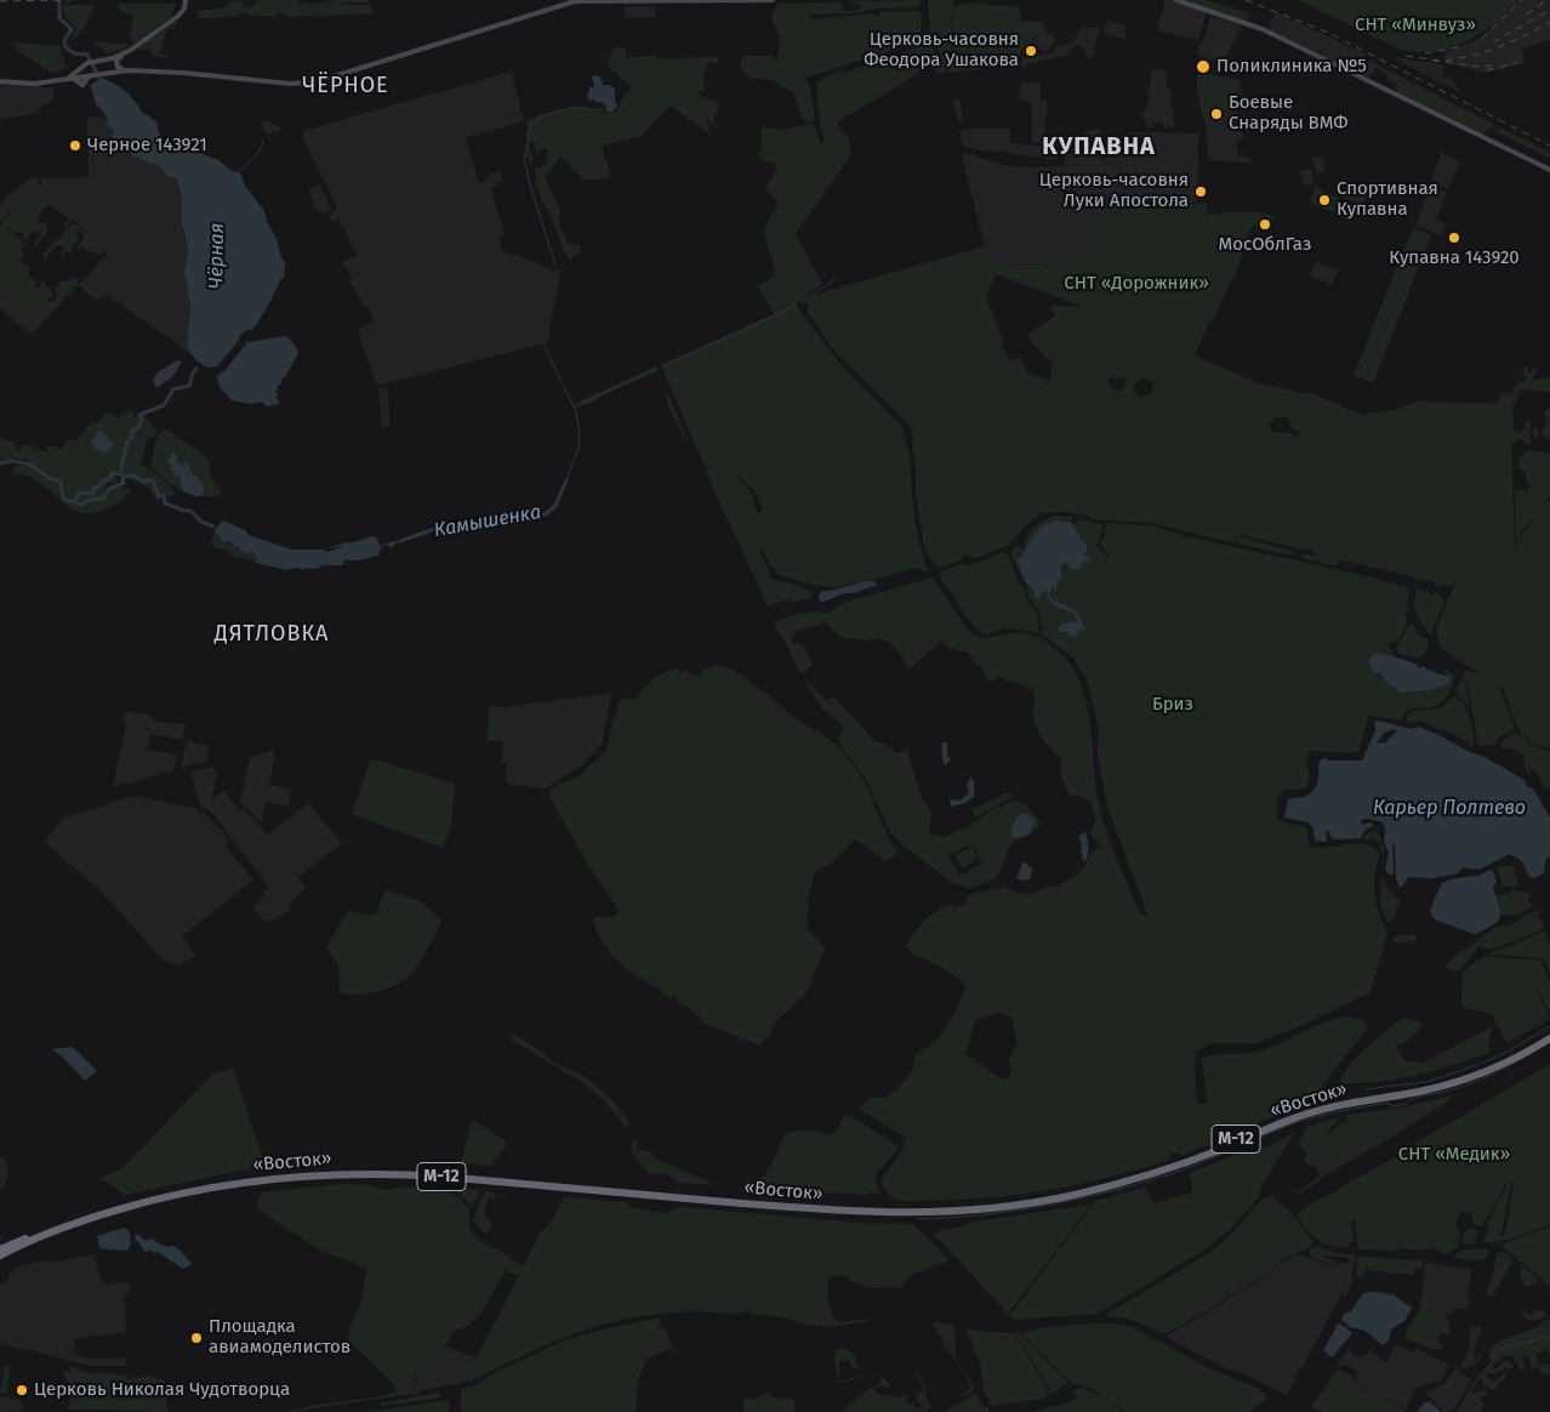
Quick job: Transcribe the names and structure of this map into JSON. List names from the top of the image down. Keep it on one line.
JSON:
{"streets":{"highway":["«Восток»","М-12"]},"districts":["ЧЁРНОЕ","КУПАВНА","ДЯТЛОВКА"],"water":["Чёрная","Камышенка","Карьер Полтево"],"parks":["СНТ «Минвуз»","СНТ «Дорожник»","Бриз","СНТ «Медик»"],"places":["Церковь-часовня Феодора Ушакова","Поликлиника №5","Боевые Снаряды ВМФ","Черное 143921","Церковь-часовня Луки Апостола","Спортивная Купавна","МосОблГаз","Купавна 143920","Площадка авиамоделистов","Церковь Николая Чудотворца"]}
